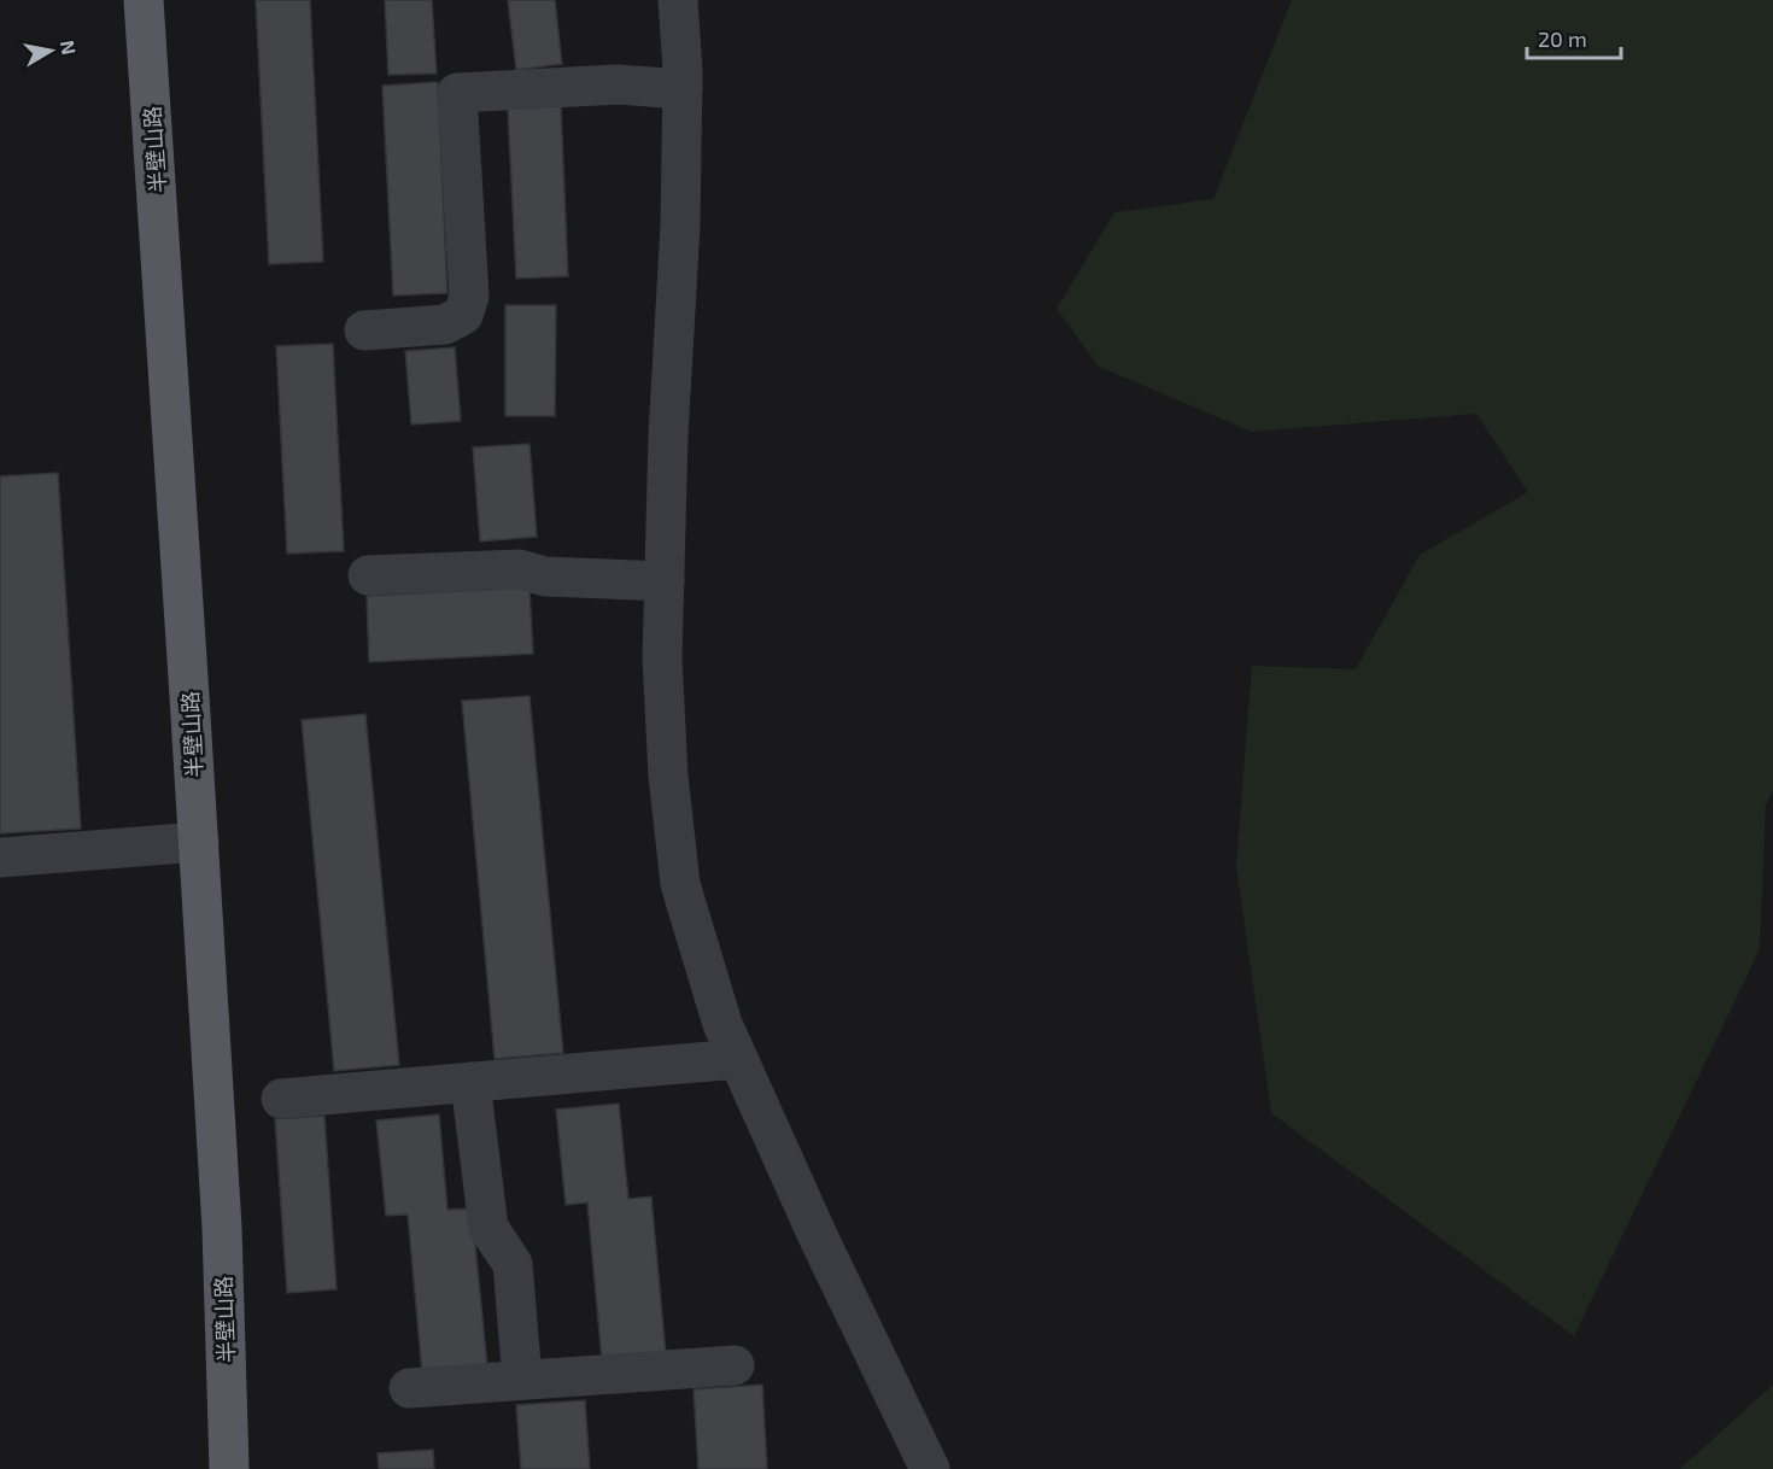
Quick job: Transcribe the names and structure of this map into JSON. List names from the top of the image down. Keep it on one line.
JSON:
{"streets":{"main road":["半壁山路"]},"scale_bar":"20 m","north":"right"}
